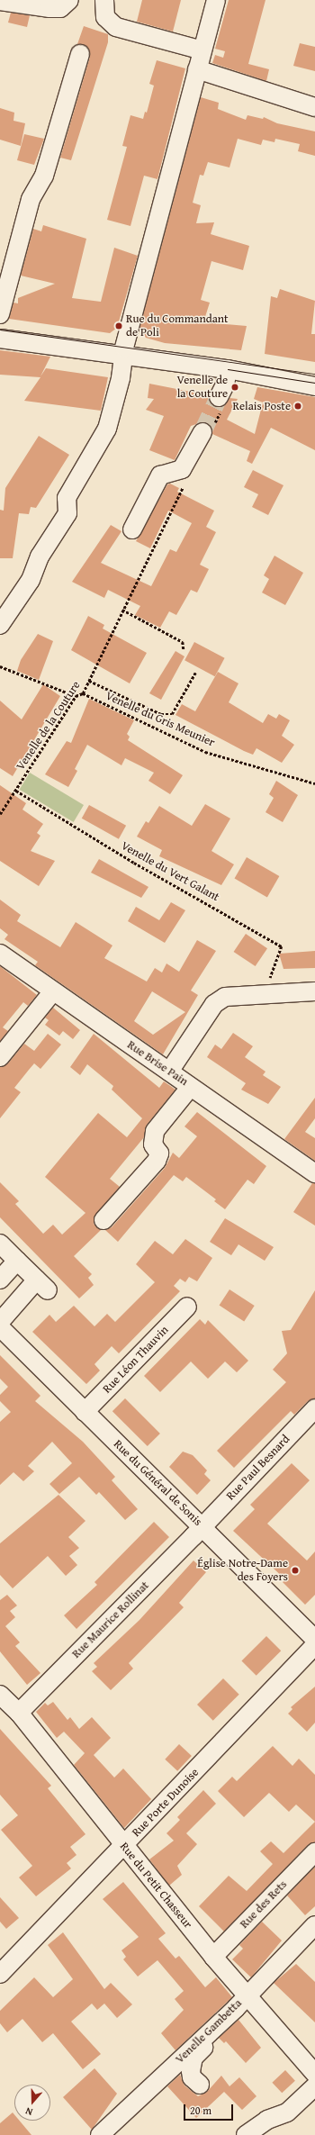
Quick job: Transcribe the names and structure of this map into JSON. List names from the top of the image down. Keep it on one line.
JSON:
{"streets":{"street":["Rue Brise Pain","Rue Léon Thauvin","Rue Paul Besnard","Rue du Général de Sonis","Rue Maurice Rollinat","Rue Porte Dunoise","Rue du Petit Chasseur","Rue des Rets","Venelle Gambetta"],"path":["Venelle du Gris Meunier","Venelle de la Couture","Venelle du Vert Galant"]},"crossings":[["Venelle du Gris Meunier","Venelle de la Couture"],["Venelle de la Couture","Venelle du Vert Galant"],["Rue Léon Thauvin","Rue du Général de Sonis"],["Rue Paul Besnard","Rue du Général de Sonis"],["Rue Paul Besnard","Rue Maurice Rollinat"],["Rue du Général de Sonis","Rue Maurice Rollinat"],["Rue Maurice Rollinat","Rue du Petit Chasseur"],["Rue Porte Dunoise","Rue du Petit Chasseur"],["Rue du Petit Chasseur","Rue des Rets"],["Rue du Petit Chasseur","Venelle Gambetta"]],"places":["Rue du Commandant de Poli","Venelle de la Couture","Relais Poste","Église Notre-Dame des Foyers"],"scale_bar":"20 m","north":"bottom"}
